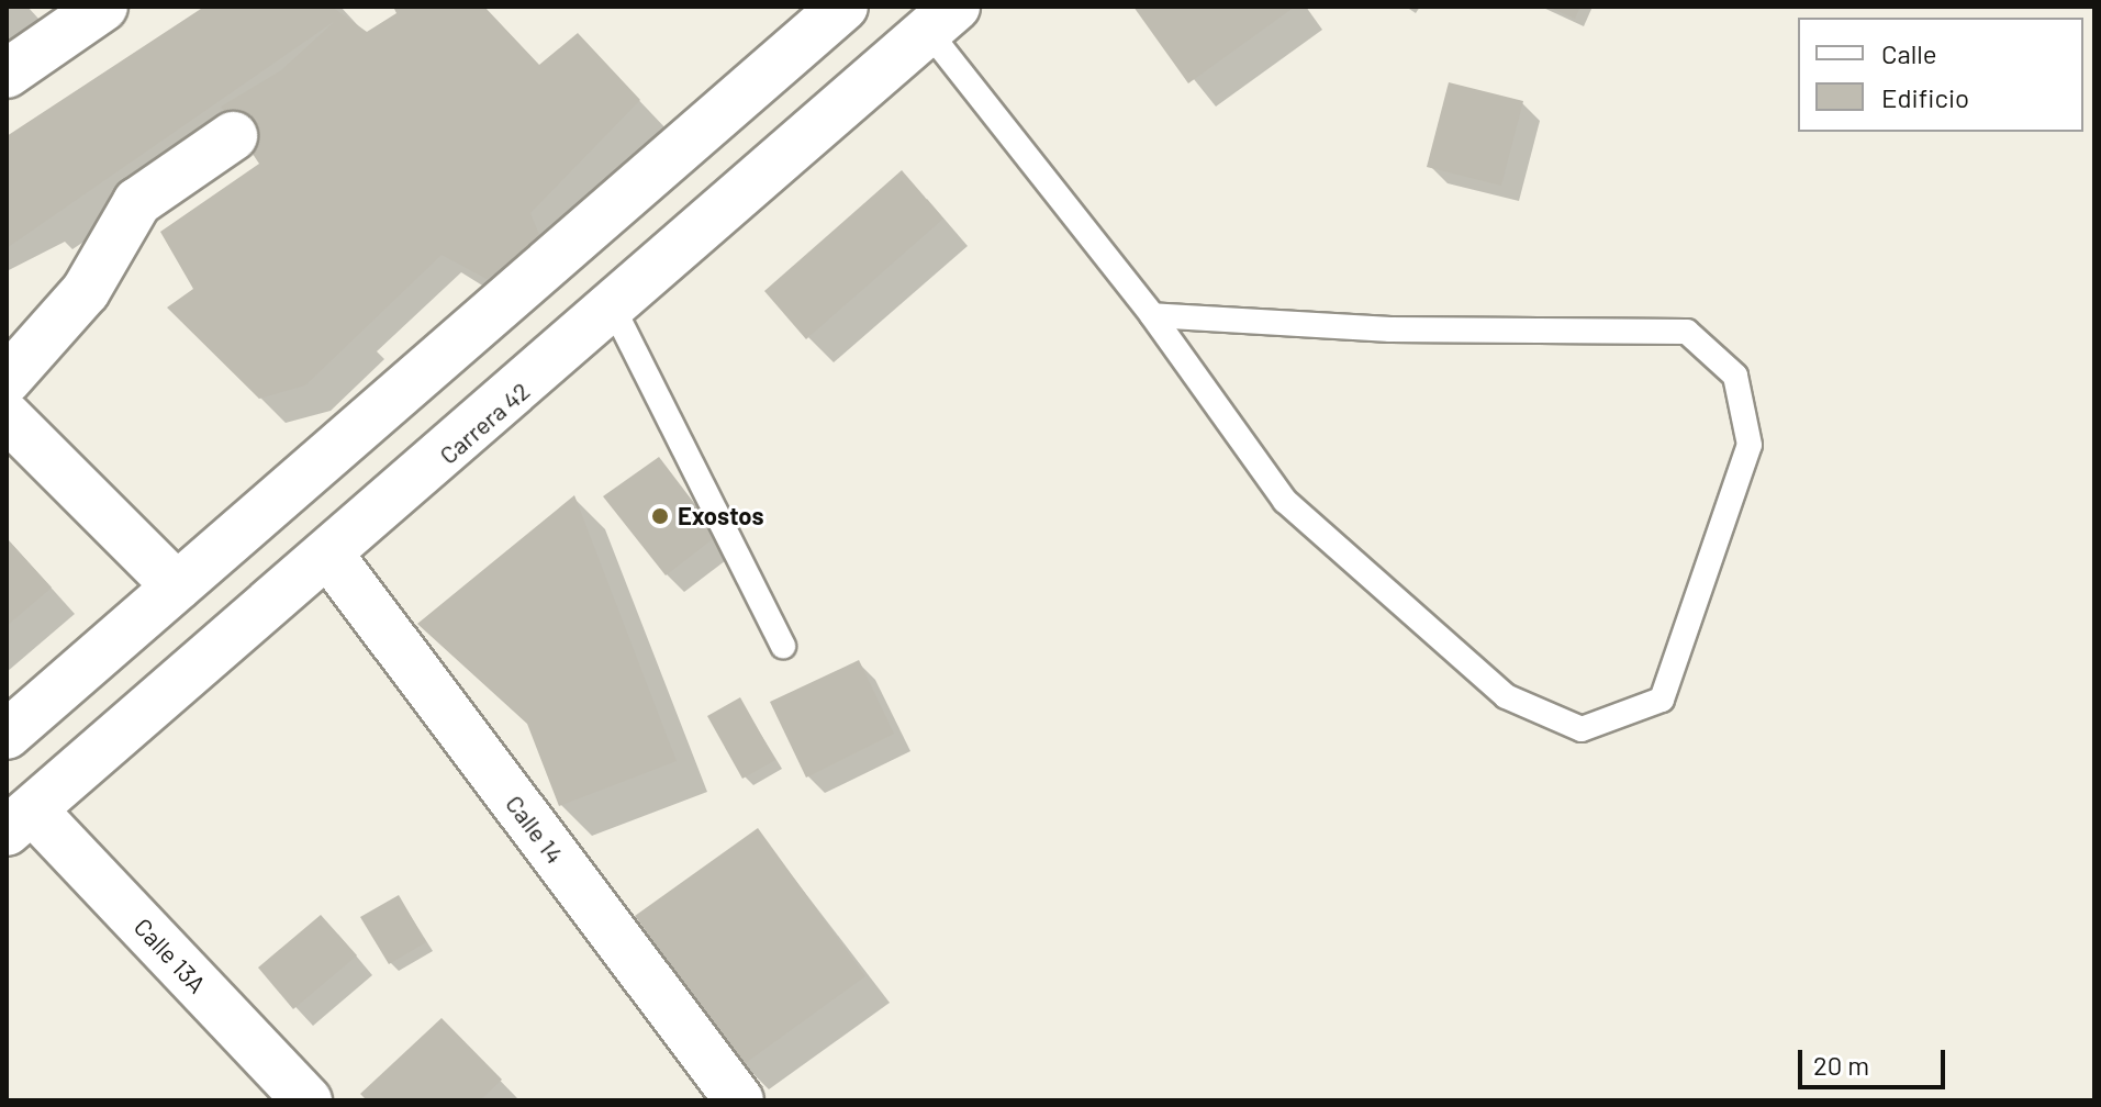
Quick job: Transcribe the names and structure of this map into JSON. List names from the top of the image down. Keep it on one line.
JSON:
{"streets":{"main road":["Carrera 42","Calle 14","Calle 13A"]},"crossings":[["Carrera 42","Calle 14"],["Carrera 42","Calle 13A"]],"places":["Exostos"],"legend":["Calle","Edificio"],"scale_bar":"20 m"}
